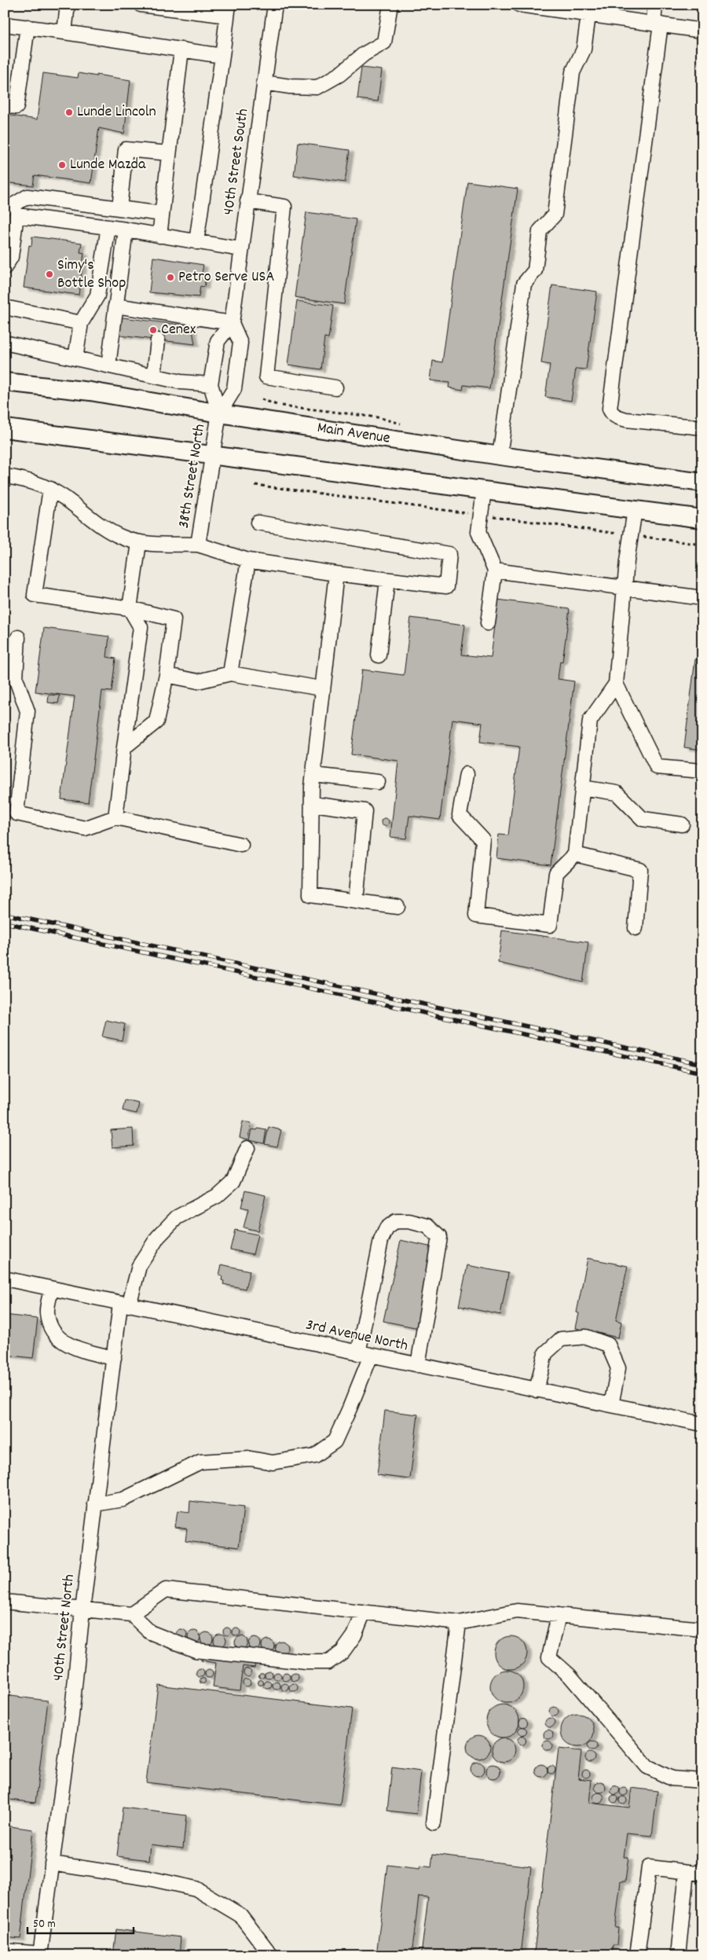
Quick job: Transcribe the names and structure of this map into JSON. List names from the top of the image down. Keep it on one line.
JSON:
{"streets":{"main road":["Main Avenue"],"street":["40th Street South","38th Street North","3rd Avenue North","40th Street North"]},"crossings":[["Main Avenue","38th Street North"],["3rd Avenue North","40th Street North"]],"places":["Lunde Lincoln","Lunde Mazda","Simy's Bottle Shop","Petro Serve USA","Cenex"],"scale_bar":"50 m"}
